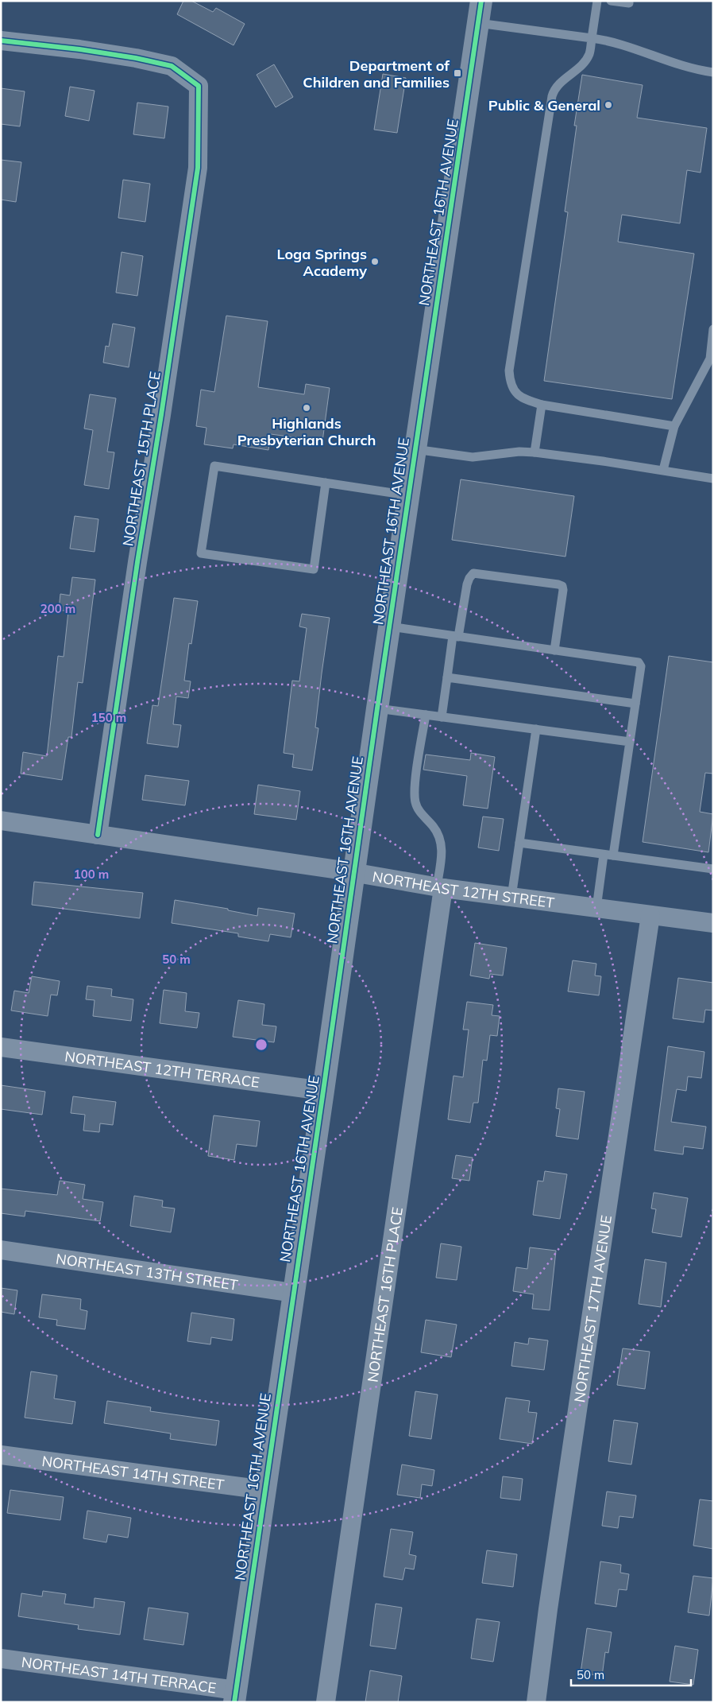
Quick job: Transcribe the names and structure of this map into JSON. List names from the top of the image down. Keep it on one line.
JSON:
{"streets":{"street":["NORTHEAST 16TH AVENUE","NORTHEAST 15TH PLACE","NORTHEAST 12TH STREET","NORTHEAST 12TH TERRACE","NORTHEAST 13TH STREET","NORTHEAST 16TH PLACE","NORTHEAST 17TH AVENUE","NORTHEAST 14TH STREET","NORTHEAST 14TH TERRACE"]},"crossings":[["NORTHEAST 16TH AVENUE","NORTHEAST 12TH STREET"],["NORTHEAST 16TH AVENUE","NORTHEAST 12TH TERRACE"],["NORTHEAST 16TH AVENUE","NORTHEAST 13TH STREET"],["NORTHEAST 16TH AVENUE","NORTHEAST 14TH STREET"],["NORTHEAST 16TH AVENUE","NORTHEAST 14TH TERRACE"],["NORTHEAST 15TH PLACE","NORTHEAST 12TH STREET"],["NORTHEAST 12TH STREET","NORTHEAST 16TH PLACE"],["NORTHEAST 12TH STREET","NORTHEAST 17TH AVENUE"]],"places":{"transit":["Department of Children and Families"],"other":["Public & General","Loga Springs Academy","Highlands Presbyterian Church"]},"scale_bar":"50 m","rings":["200 m","150 m","100 m","50 m"]}
